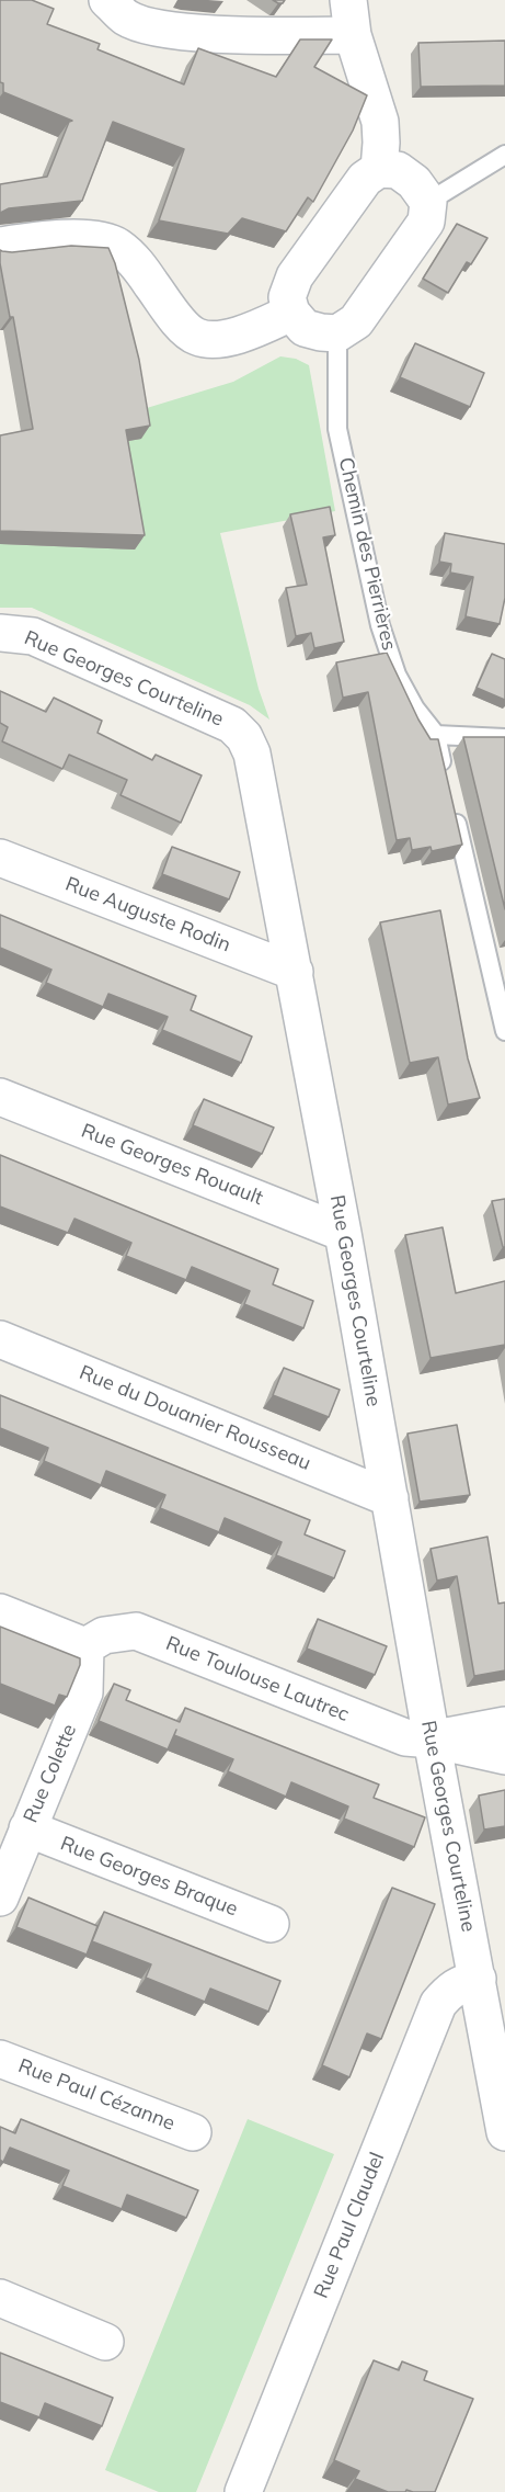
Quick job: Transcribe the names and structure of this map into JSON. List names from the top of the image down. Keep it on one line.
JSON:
{"streets":{"street":["Rue Georges Courteline","Rue Auguste Rodin","Rue Georges Rouault","Rue du Douanier Rousseau","Rue Toulouse Lautrec","Rue Colette","Rue Georges Braque","Rue Paul Cézanne","Rue Paul Claudel"],"lane":["Chemin des Pierrières"]},"crossings":[["Rue Georges Courteline","Rue Auguste Rodin"],["Rue Georges Courteline","Rue Georges Rouault"],["Rue Georges Courteline","Rue du Douanier Rousseau"],["Rue Georges Courteline","Rue Toulouse Lautrec"],["Rue Georges Courteline","Rue Paul Claudel"],["Rue Toulouse Lautrec","Rue Colette"],["Rue Colette","Rue Georges Braque"]]}
